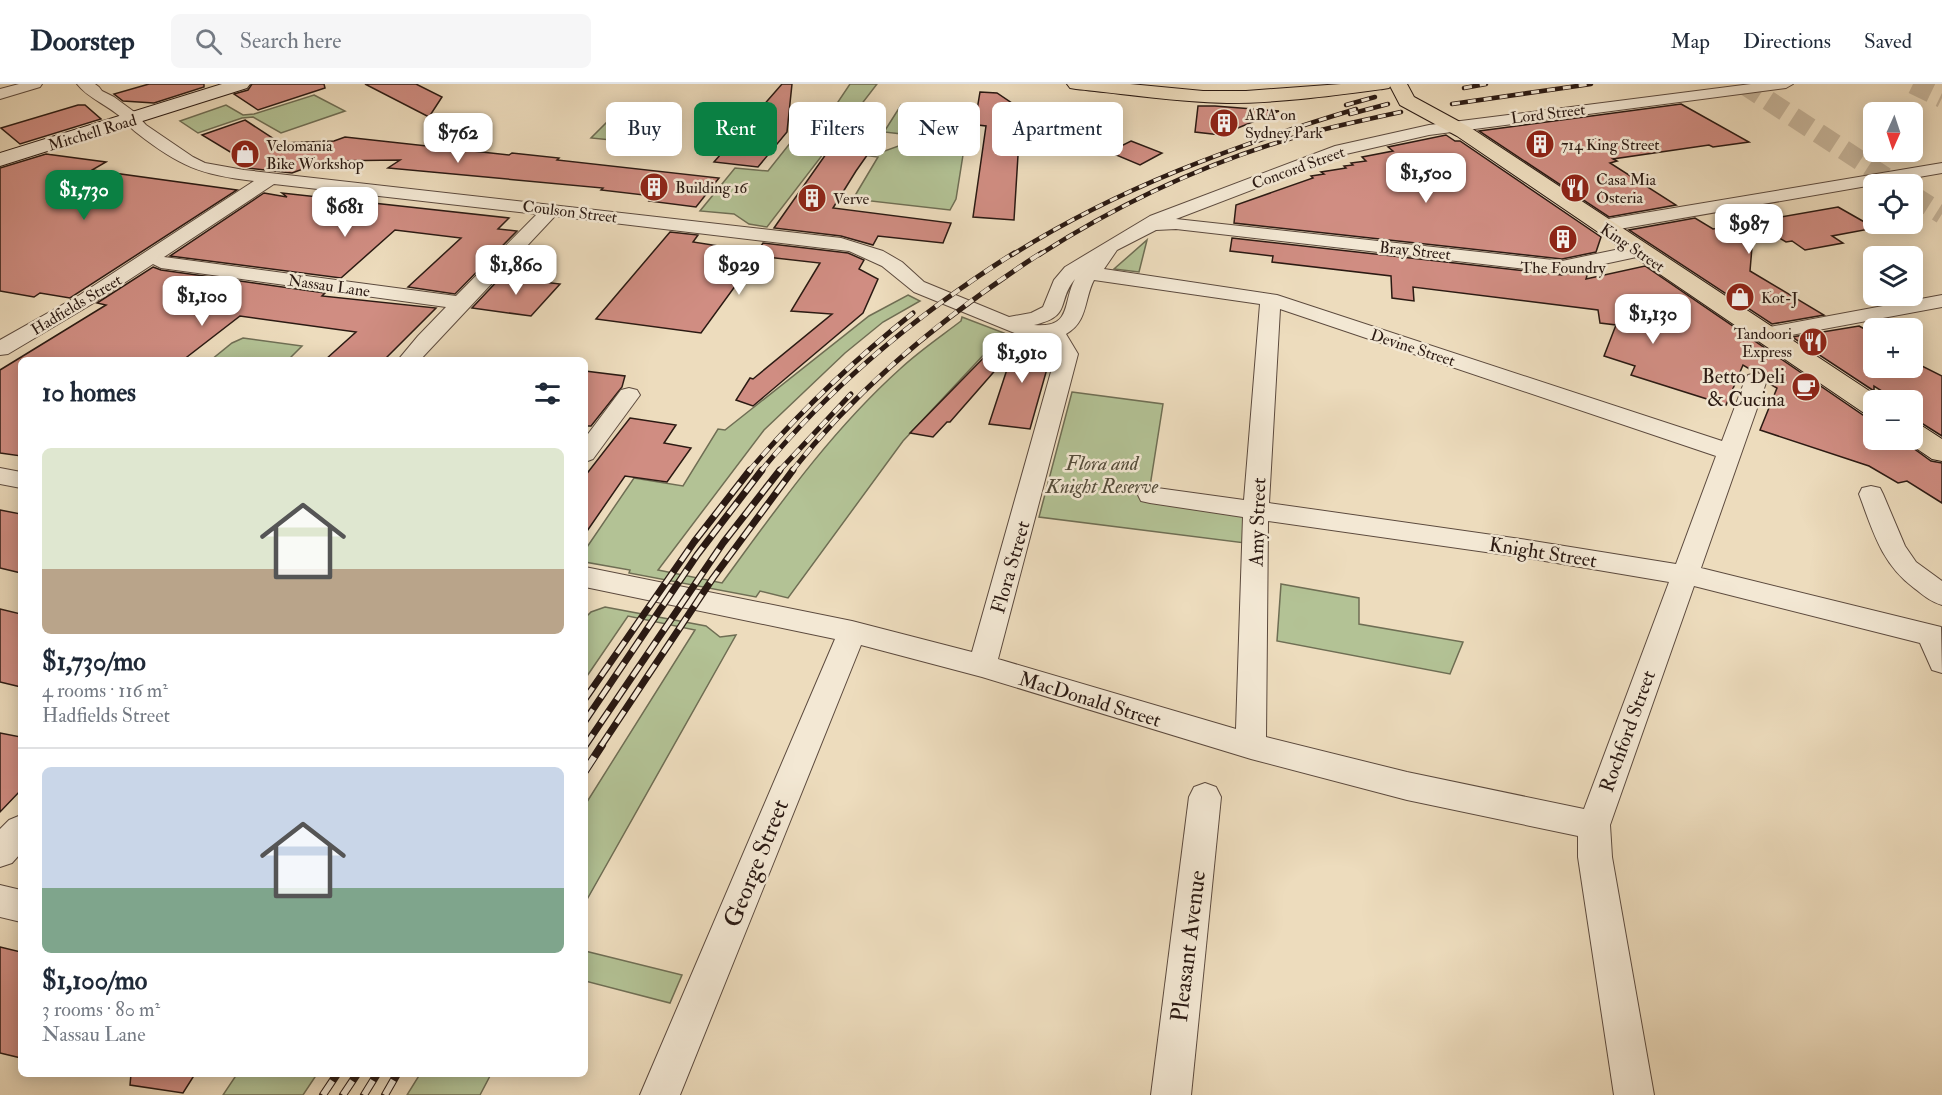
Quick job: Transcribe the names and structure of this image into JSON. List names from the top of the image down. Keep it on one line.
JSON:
{"streets":{"main road":["King Street"],"street":["Lord Street","Mitchell Road","Concord Street","Coulson Street","Bray Street","Nassau Lane","Hadfields Street","Devine Street","Amy Street","Knight Street","Flora Street","MacDonald Street","Rochford Street","George Street","Pleasant Avenue"]},"crossings":[["Lord Street","Concord Street"],["Lord Street","King Street"],["Mitchell Road","Coulson Street"],["Concord Street","King Street"],["Concord Street","Bray Street"],["Coulson Street","Bray Street"],["Coulson Street","Hadfields Street"],["Coulson Street","Devine Street"],["Coulson Street","Flora Street"],["King Street","Bray Street"],["Devine Street","Amy Street"],["Devine Street","Rochford Street"],["Amy Street","Knight Street"],["Amy Street","MacDonald Street"],["Knight Street","Rochford Street"],["Flora Street","MacDonald Street"],["MacDonald Street","Rochford Street"],["MacDonald Street","George Street"]],"parks":["Flora and Knight Reserve"],"places":{"building":["ARA on Sydney Park","714 King Street","Building 16","Verve","The Foundry"],"shop":["Velomania Bike Workshop","Kot-J"],"restaurant":["Casa Mia Osteria","Tandoori Express"],"cafe":["Betto Deli & Cucina"]},"north":"bottom","page":{"header":"Doorstep","search":"Search here","nav":["Map","Directions","Saved"],"map_buttons":["+","−"],"chip":["Buy","Rent","Filters","New","Apartment"],"price":["$762","$1,500","$1,730","$681","$987","$1,860","$929","$1,100","$1,130","$1,910"],"heading":"10 homes","list":[{"name":"$1,730/mo","note":"4 rooms · 116 m² · Hadfields Street"},{"name":"$1,100/mo","note":"3 rooms · 80 m² · Nassau Lane"}]}}
